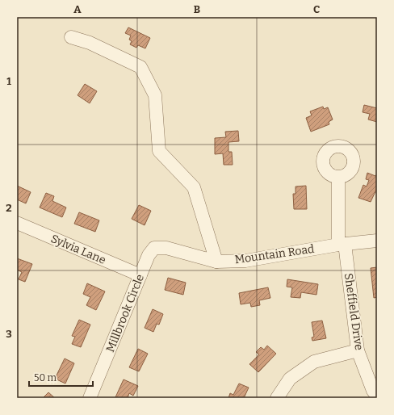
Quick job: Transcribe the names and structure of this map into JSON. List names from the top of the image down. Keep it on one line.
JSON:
{"streets":{"street":["Sylvia Lane","Mountain Road","Sheffield Drive","Millbrook Circle"]},"crossings":[["Sylvia Lane","Millbrook Circle"],["Mountain Road","Sheffield Drive"],["Mountain Road","Millbrook Circle"]],"scale_bar":"50 m","grid":{"columns":["A","B","C"],"rows":["1","2","3"]}}
